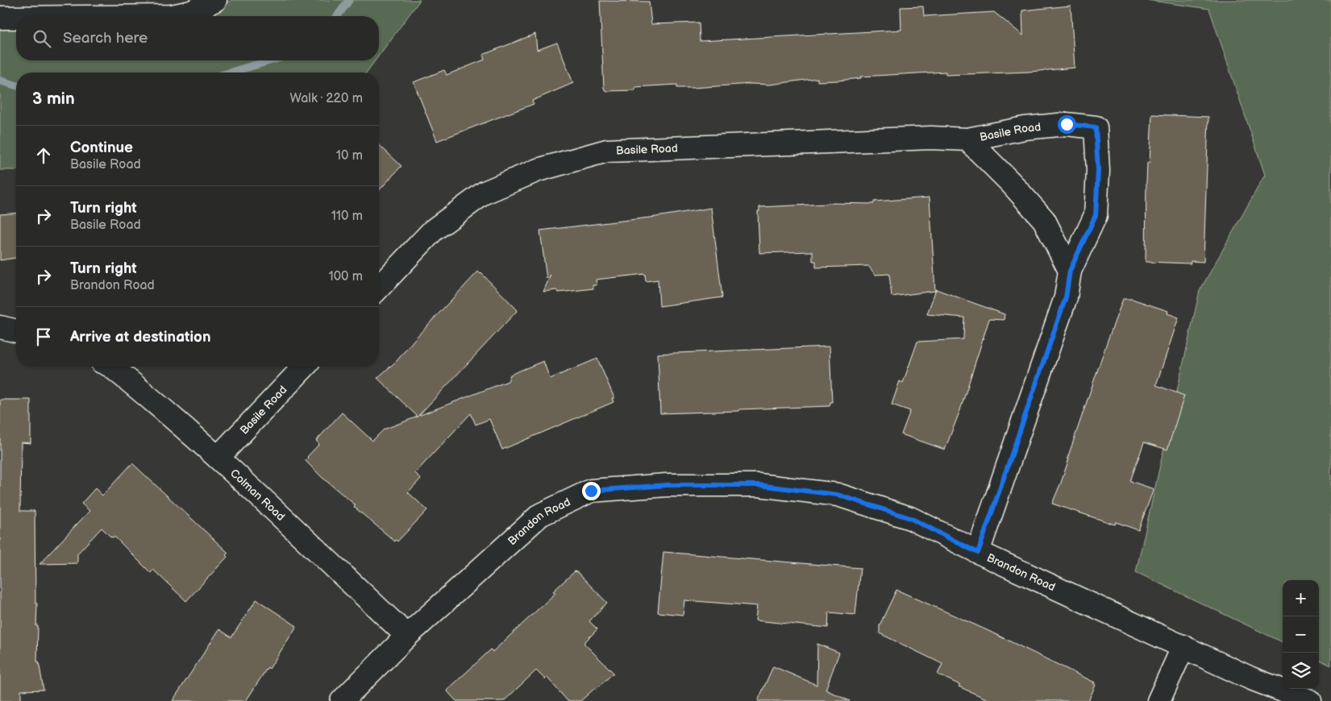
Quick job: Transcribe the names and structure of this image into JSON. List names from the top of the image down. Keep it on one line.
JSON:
{"streets":{"street":["Basile Road","Colman Road","Brandon Road"]},"crossings":[["Basile Road","Colman Road"],["Basile Road","Brandon Road"],["Colman Road","Brandon Road"]],"page":{"search":"Search here","heading":["3 min","Walk · 220 m"],"list":[["Continue","Basile Road","10 m"],["Turn right","Basile Road","110 m"],["Turn right","Brandon Road","100 m"],"Arrive at destination"],"map_buttons":["+","−"]}}
